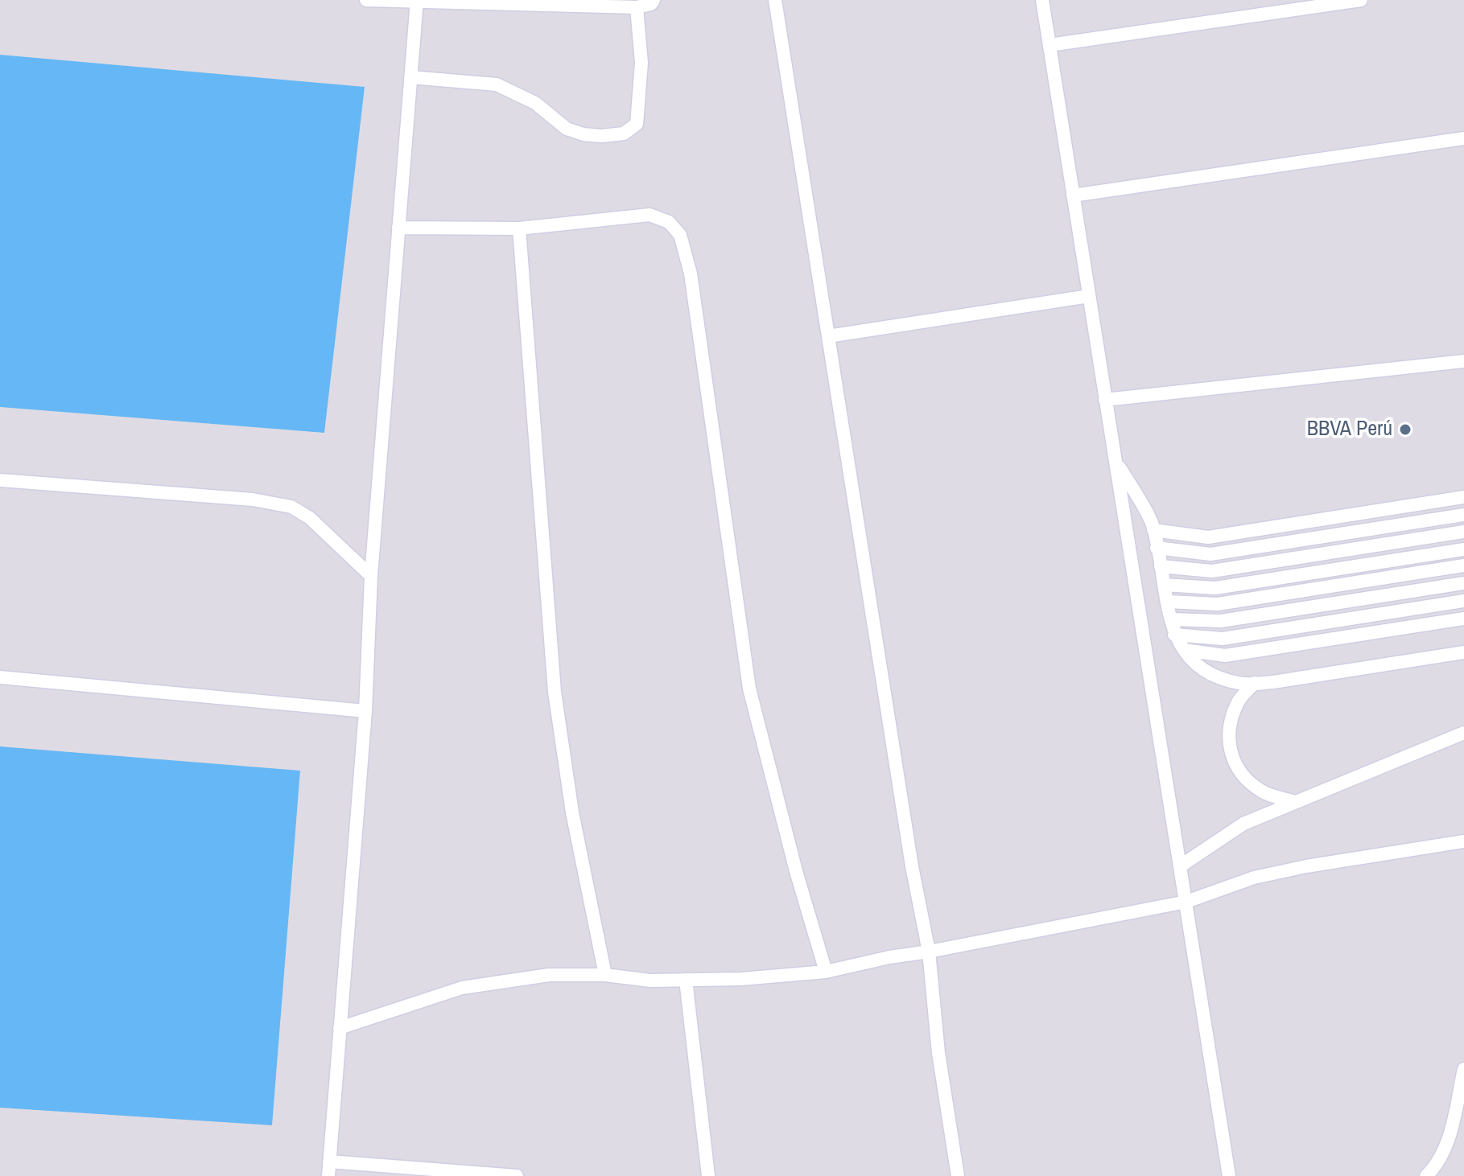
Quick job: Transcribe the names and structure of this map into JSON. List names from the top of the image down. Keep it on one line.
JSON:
{"places":["BBVA Perú"]}
